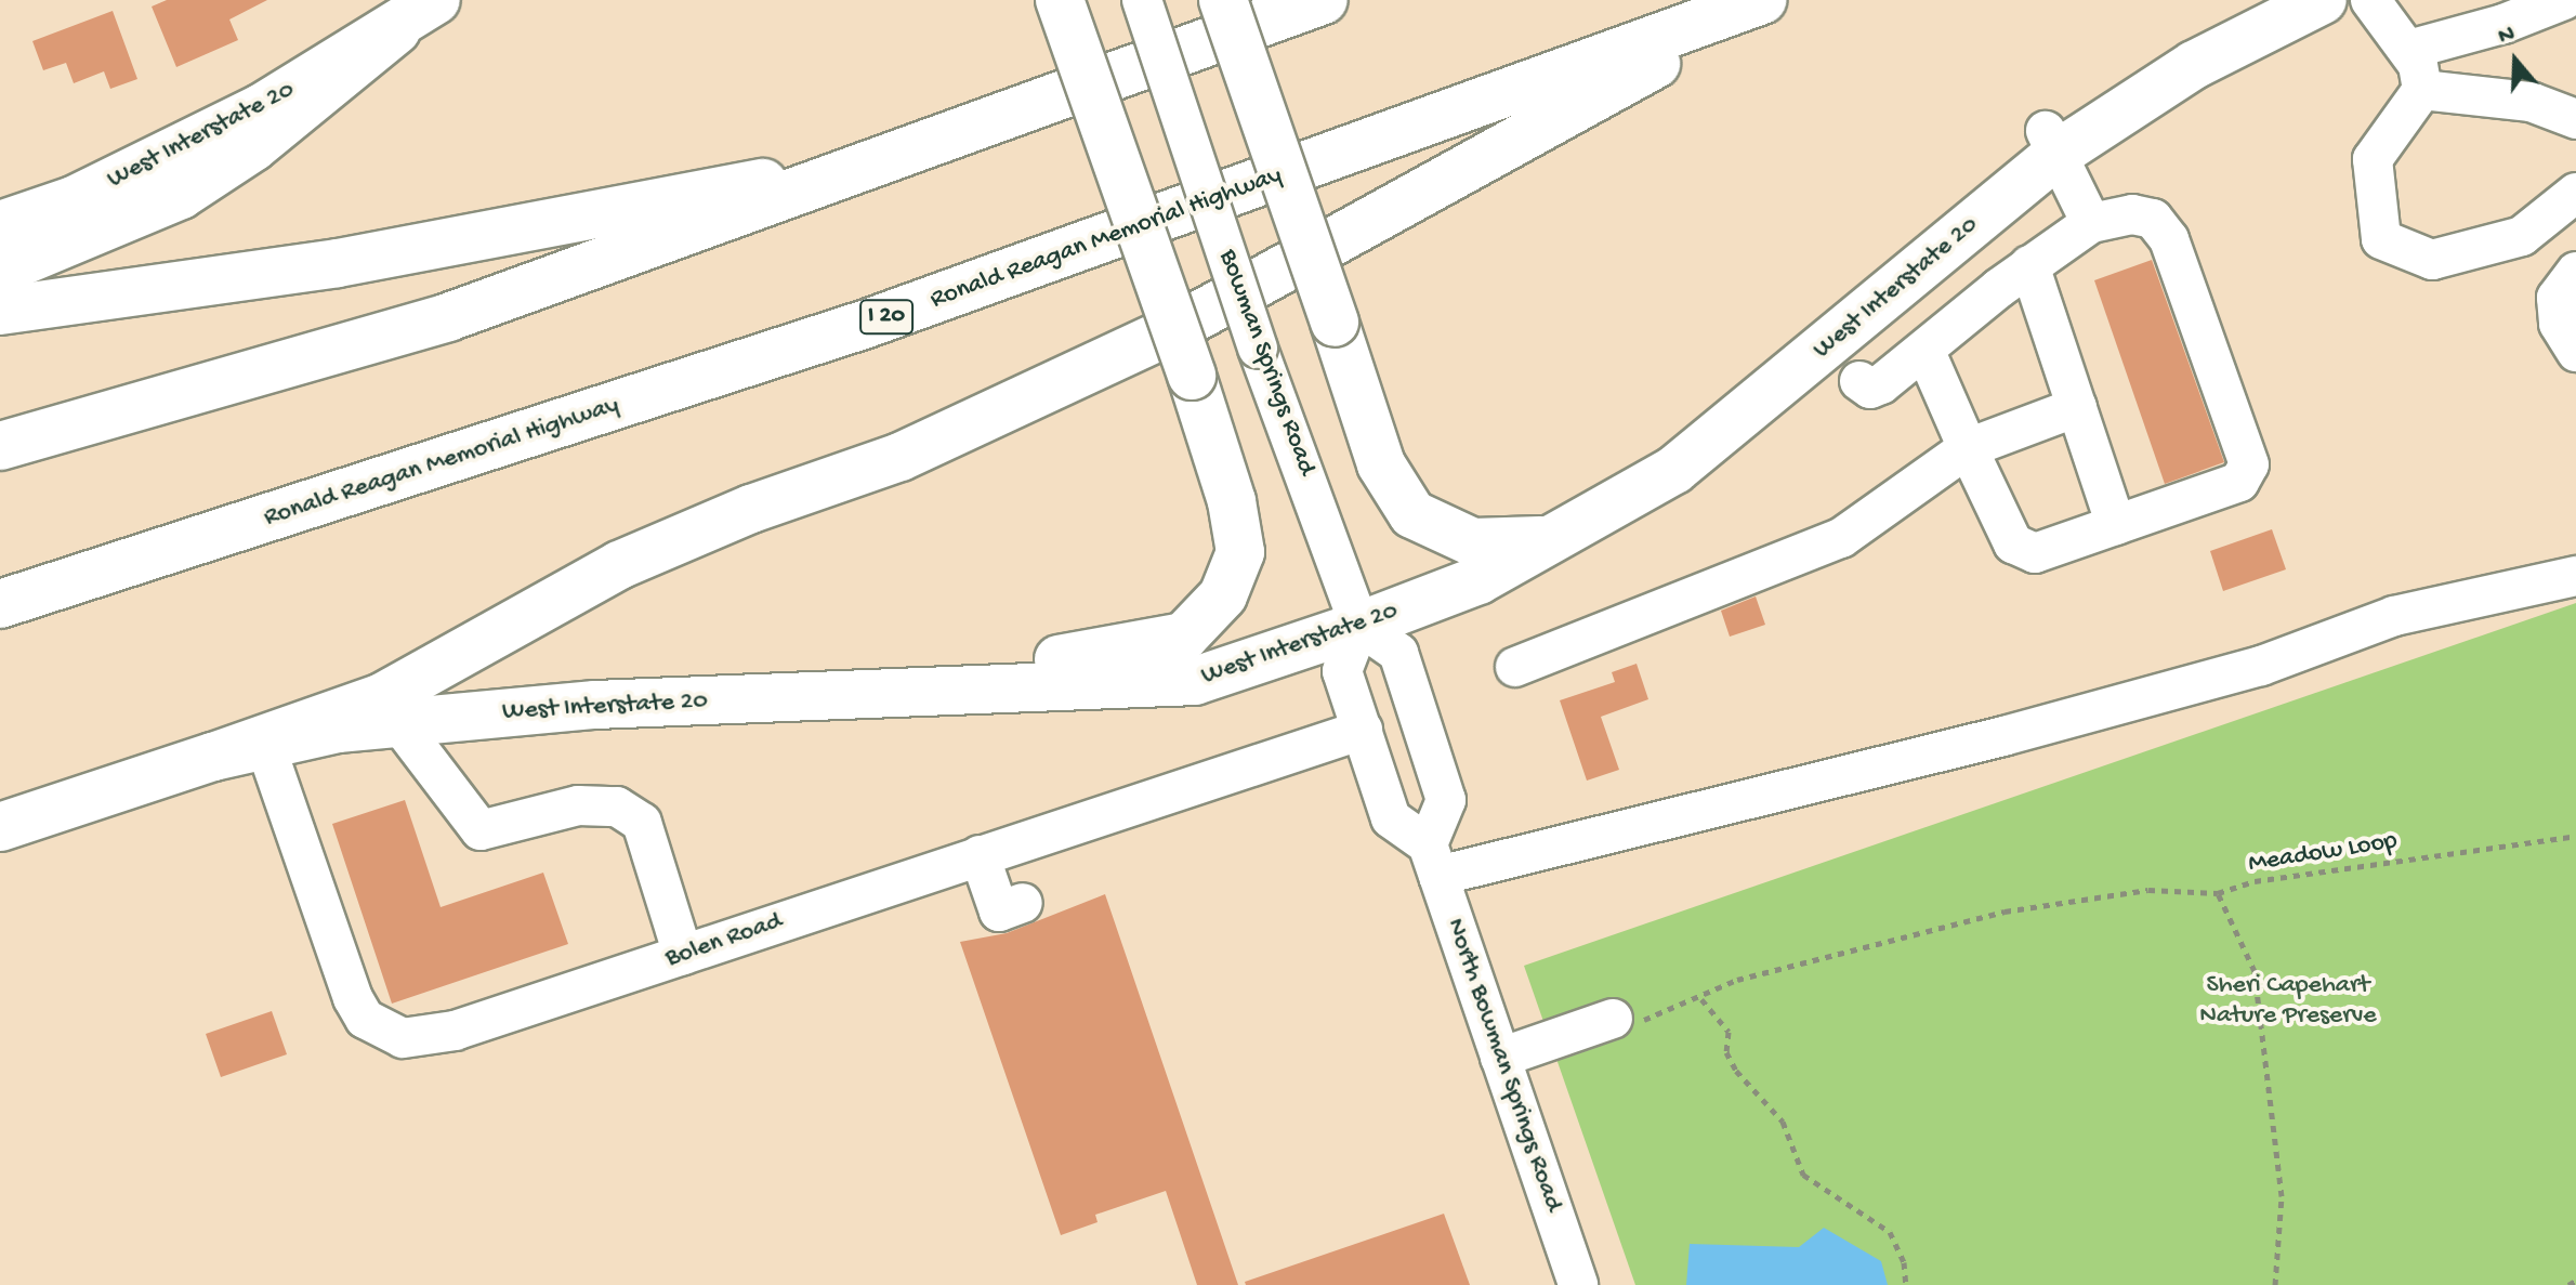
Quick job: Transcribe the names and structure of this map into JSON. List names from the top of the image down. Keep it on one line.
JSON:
{"streets":{"main road":["West Interstate 20","Ronald Reagan Memorial Highway","I 20"],"street":["Bowman Springs Road","Bolen Road","North Bowman Springs Road"],"path":["Meadow Loop"]},"crossings":[["West Interstate 20","Bowman Springs Road"],["West Interstate 20","Bolen Road"]],"parks":["Sheri Capehart Nature Preserve"],"north":"top"}
